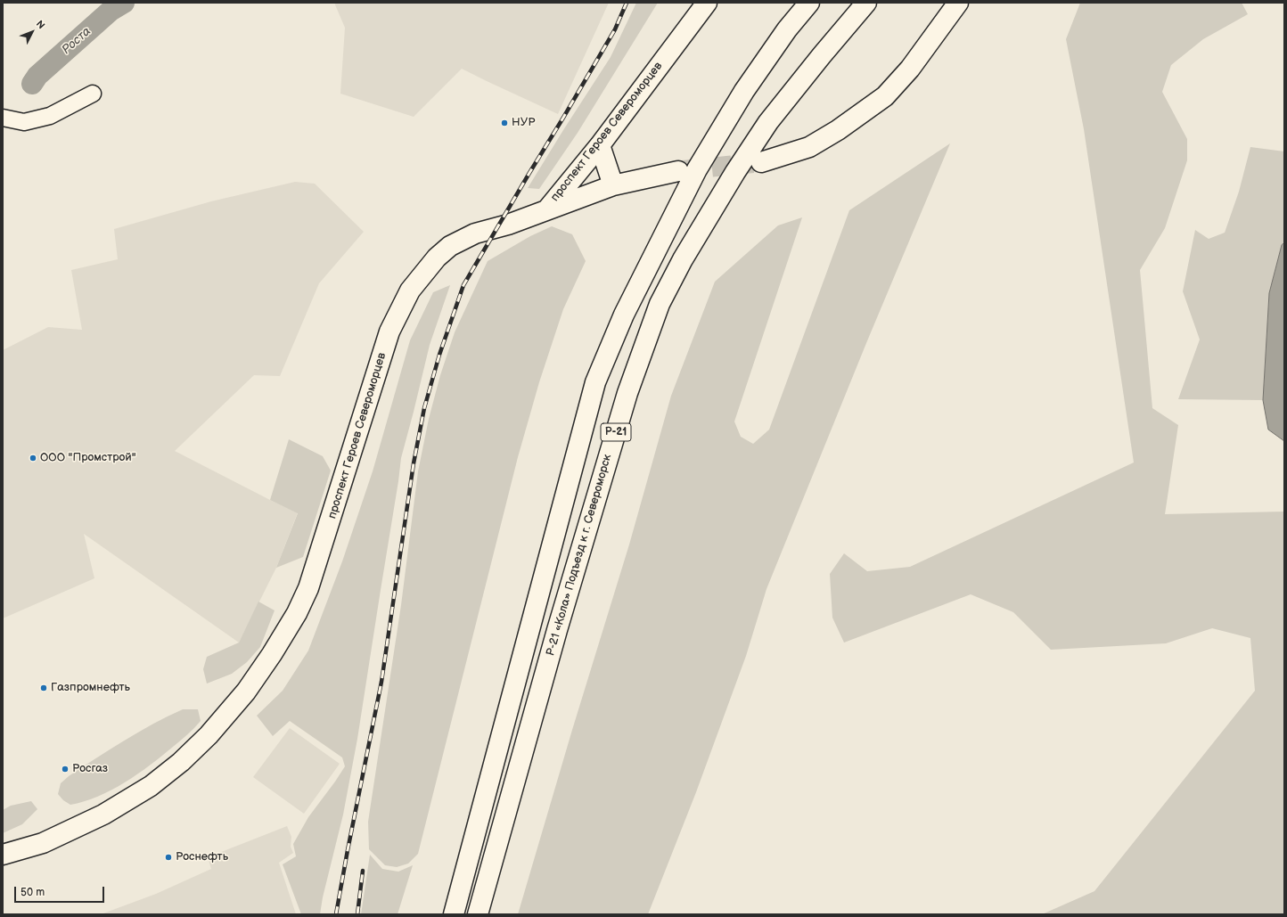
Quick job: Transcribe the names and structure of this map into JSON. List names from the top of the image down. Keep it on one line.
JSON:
{"streets":{"main road":["проспект Героев Североморцев","Р-21","Р-21 «Кола» Подъезд к г. Североморск"]},"water":["Роста"],"places":["НУР","ООО \"Промстрой\"","Газпромнефть","Росгаз","Роснефть"],"scale_bar":"50 m","north":"top right"}
